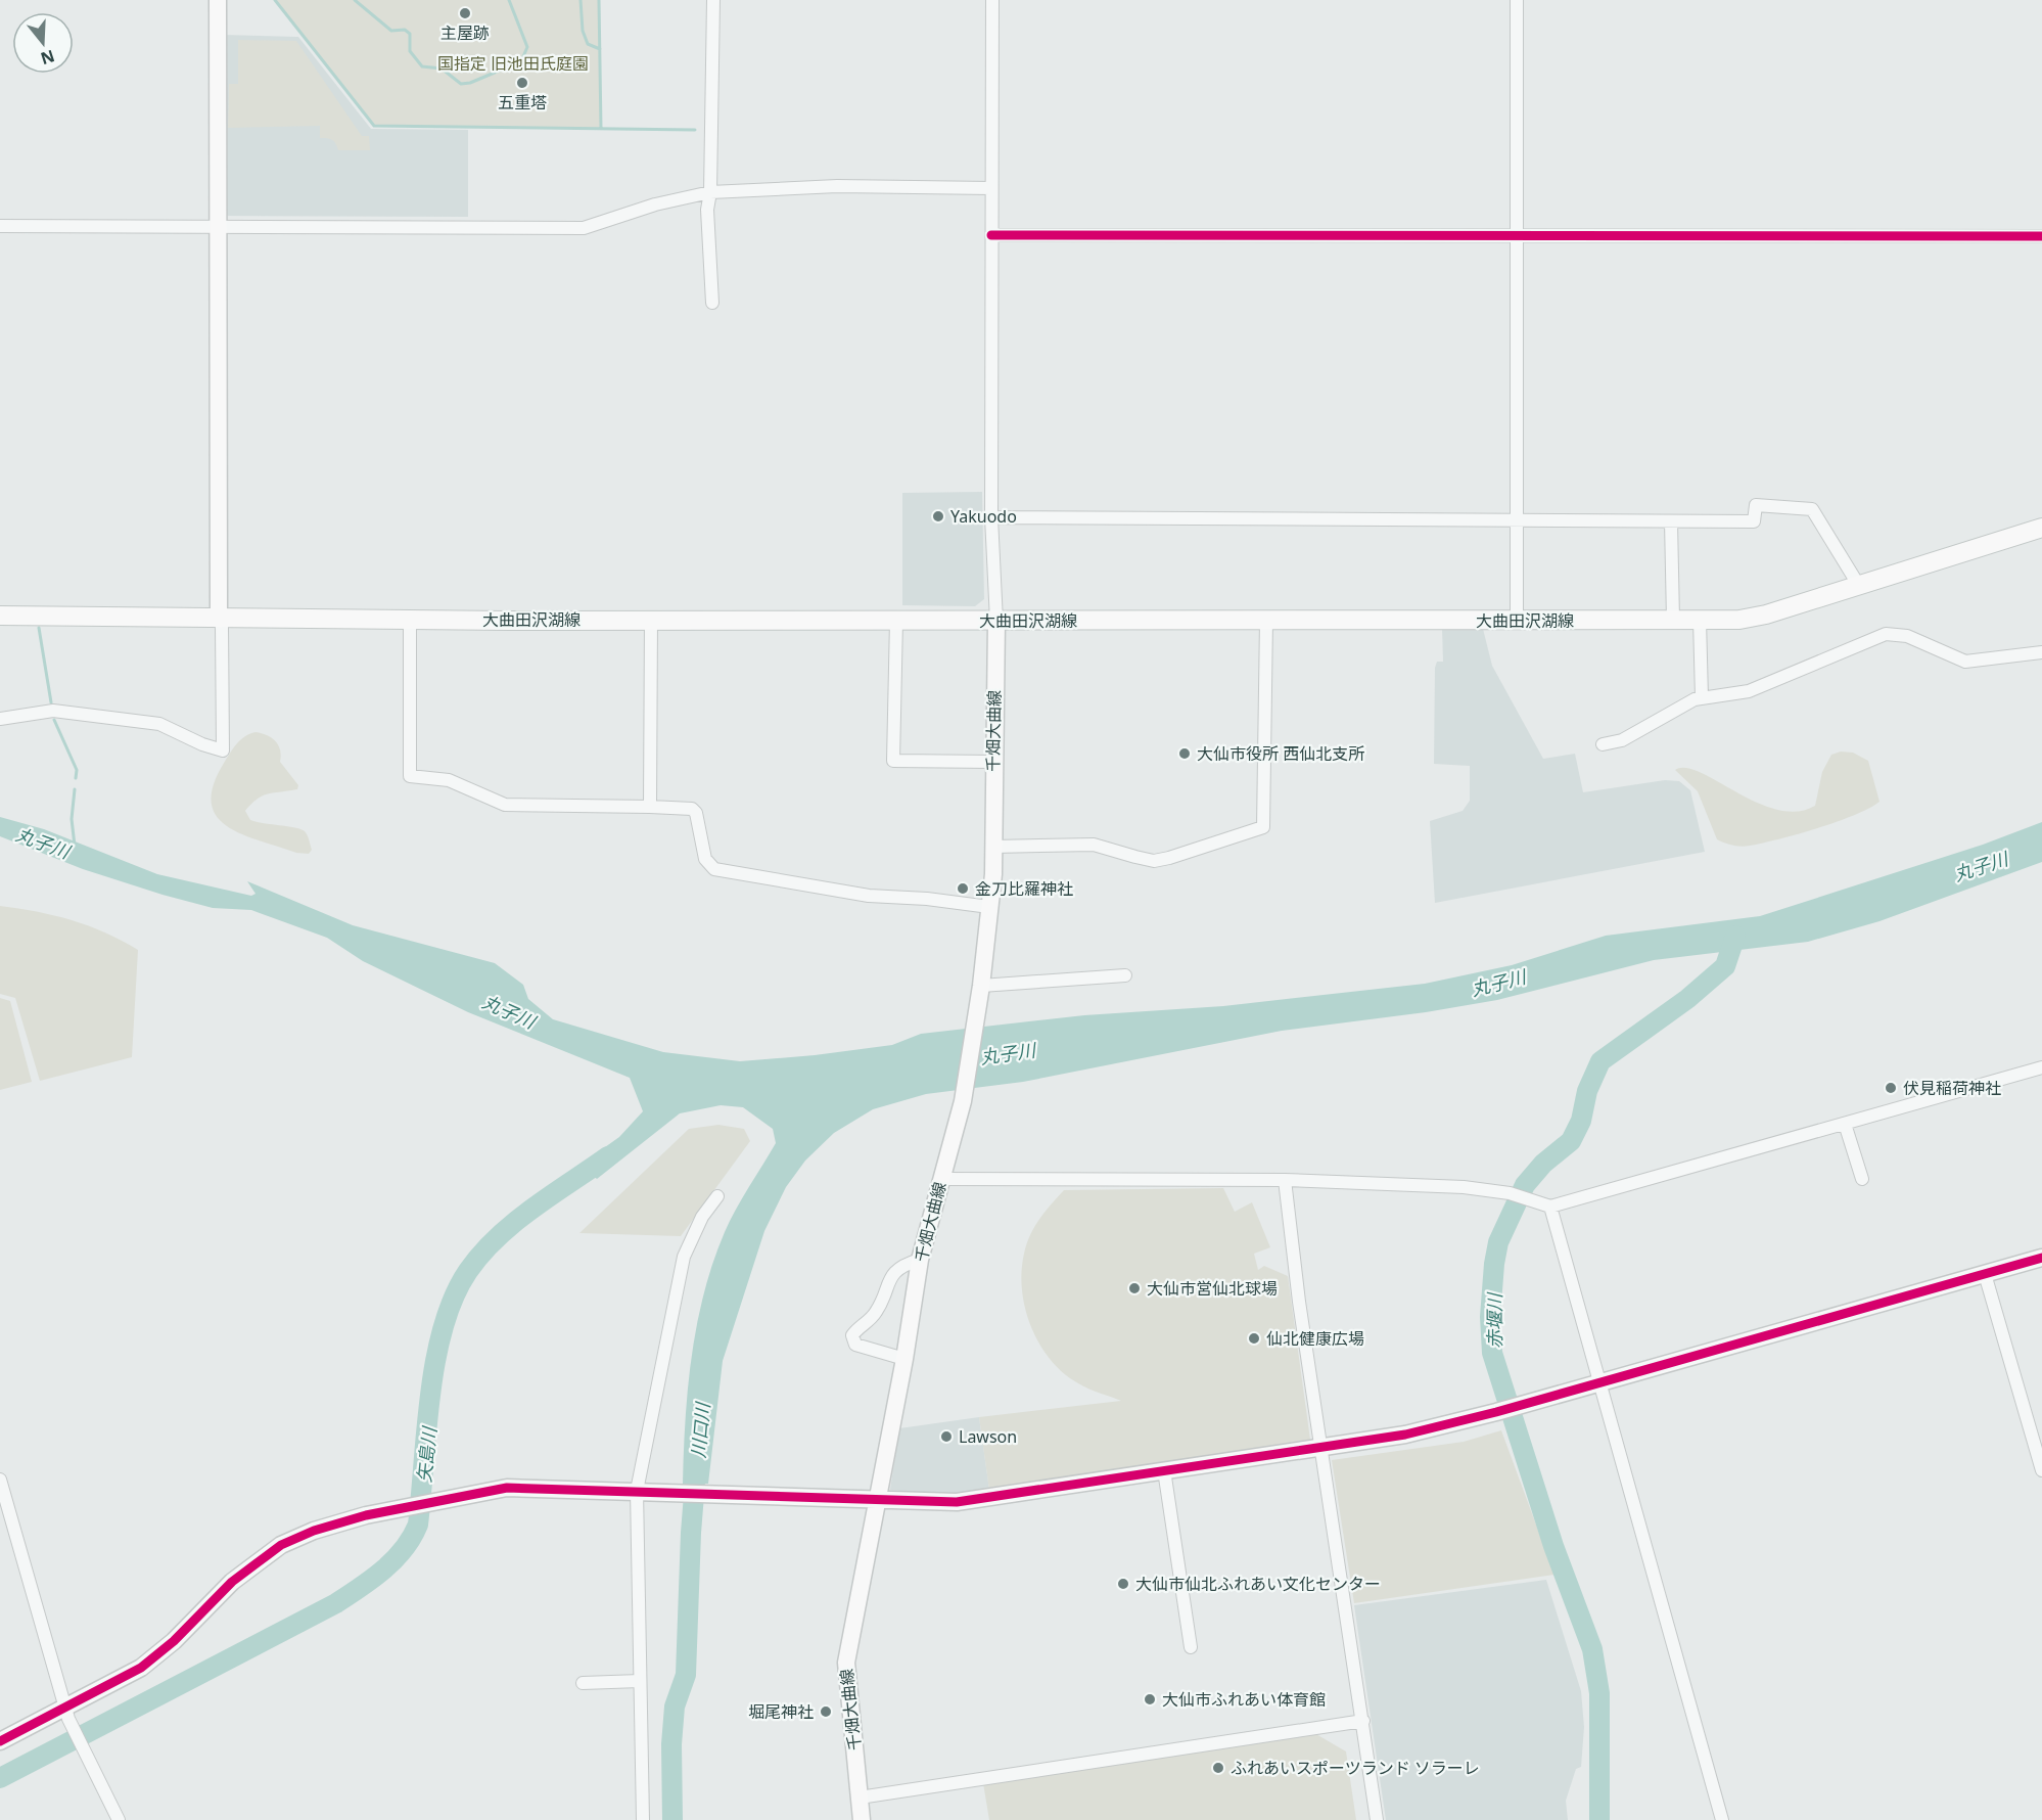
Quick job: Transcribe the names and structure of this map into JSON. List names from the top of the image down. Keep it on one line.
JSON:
{"streets":{"main road":["大曲田沢湖線"],"street":["千畑大曲線"]},"crossings":[["大曲田沢湖線","千畑大曲線"]],"water":["丸子川","赤堰川","川口川","矢島川"],"parks":["国指定 旧池田氏庭園"],"places":["主屋跡","五重塔","Yakuodo","大仙市役所 西仙北支所","金刀比羅神社","伏見稲荷神社","大仙市営仙北球場","仙北健康広場","Lawson","大仙市仙北ふれあい文化センター","大仙市ふれあい体育館","堀尾神社","ふれあいスポーツランド ソラーレ"],"north":"bottom"}
